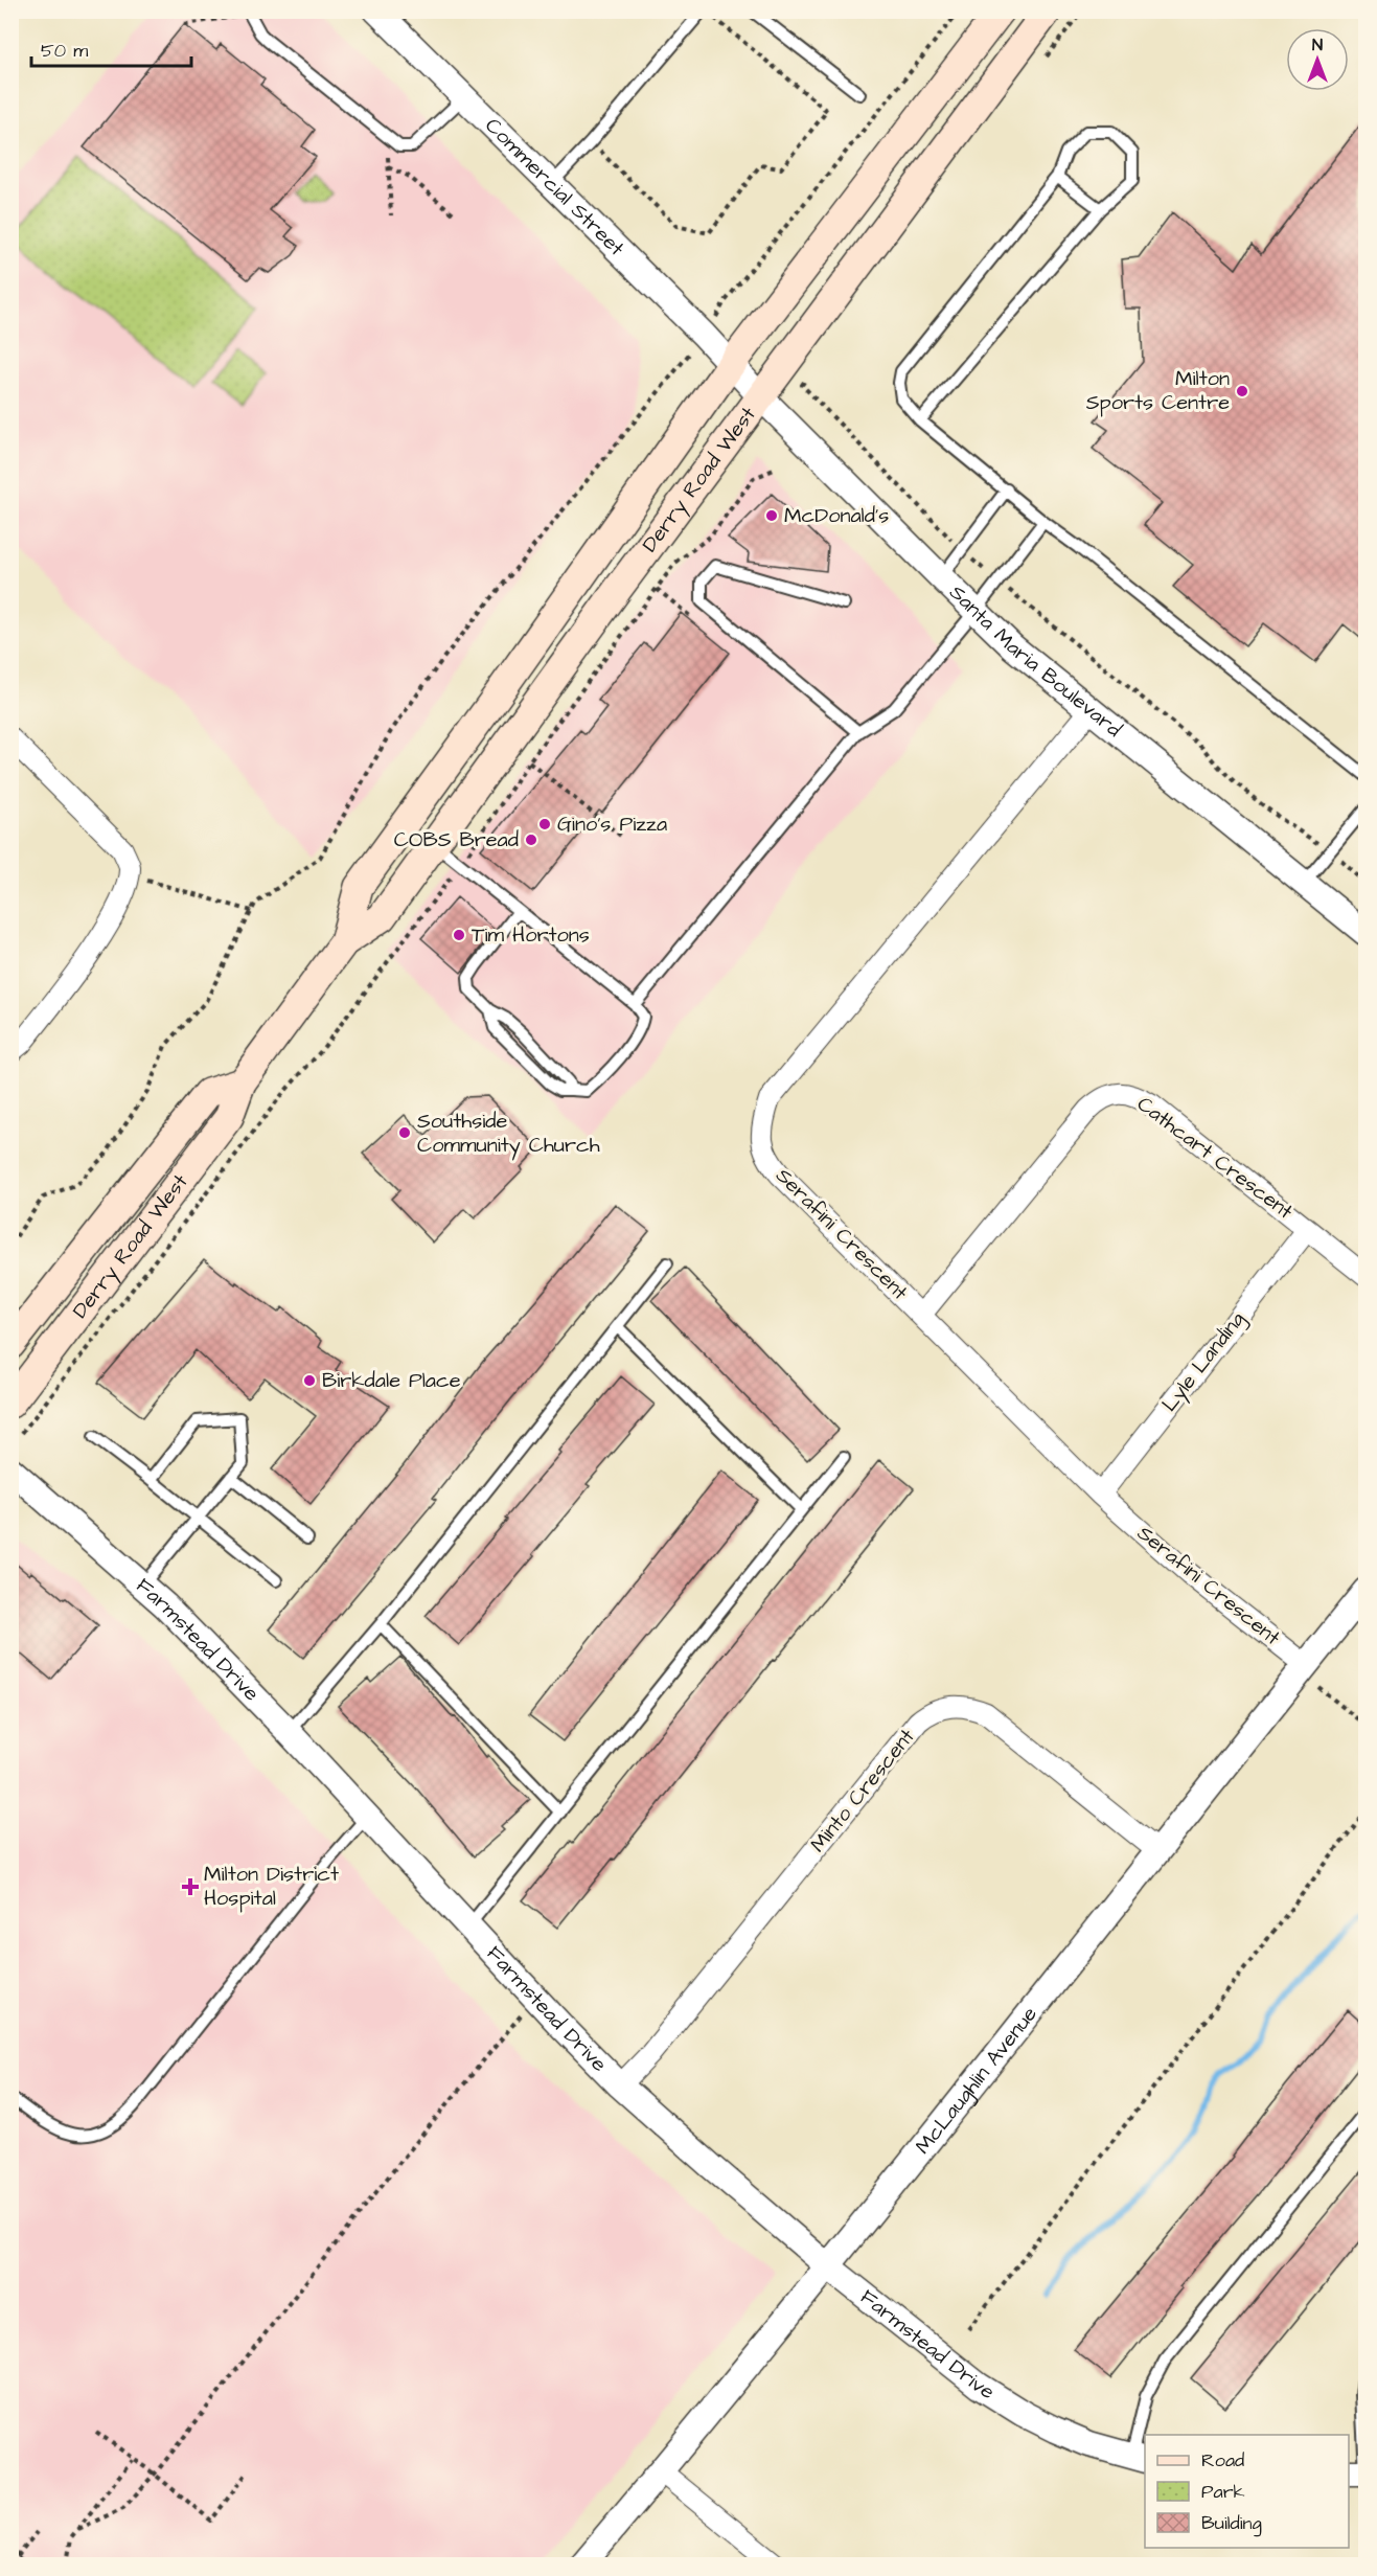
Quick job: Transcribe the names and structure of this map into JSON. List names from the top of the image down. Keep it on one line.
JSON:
{"streets":{"main road":["Derry Road West"],"street":["Commercial Street","Santa Maria Boulevard","Cathcart Crescent","Serafini Crescent","Lyle Landing","Farmstead Drive","Minto Crescent","McLaughlin Avenue"]},"crossings":[["Commercial Street","Derry Road West"],["Commercial Street","Santa Maria Boulevard"],["Derry Road West","Santa Maria Boulevard"],["Santa Maria Boulevard","Serafini Crescent"],["Cathcart Crescent","Serafini Crescent"],["Cathcart Crescent","Lyle Landing"],["Serafini Crescent","Lyle Landing"],["Serafini Crescent","McLaughlin Avenue"],["Farmstead Drive","Minto Crescent"],["Farmstead Drive","McLaughlin Avenue"],["Minto Crescent","McLaughlin Avenue"]],"places":{"other":["Milton Sports Centre","McDonald's","Gino's Pizza","COBS Bread","Tim Hortons","Southside Community Church","Birkdale Place"],"health":["Milton District Hospital"]},"legend":["Road","Park","Building"],"scale_bar":"50 m","north":"top"}
